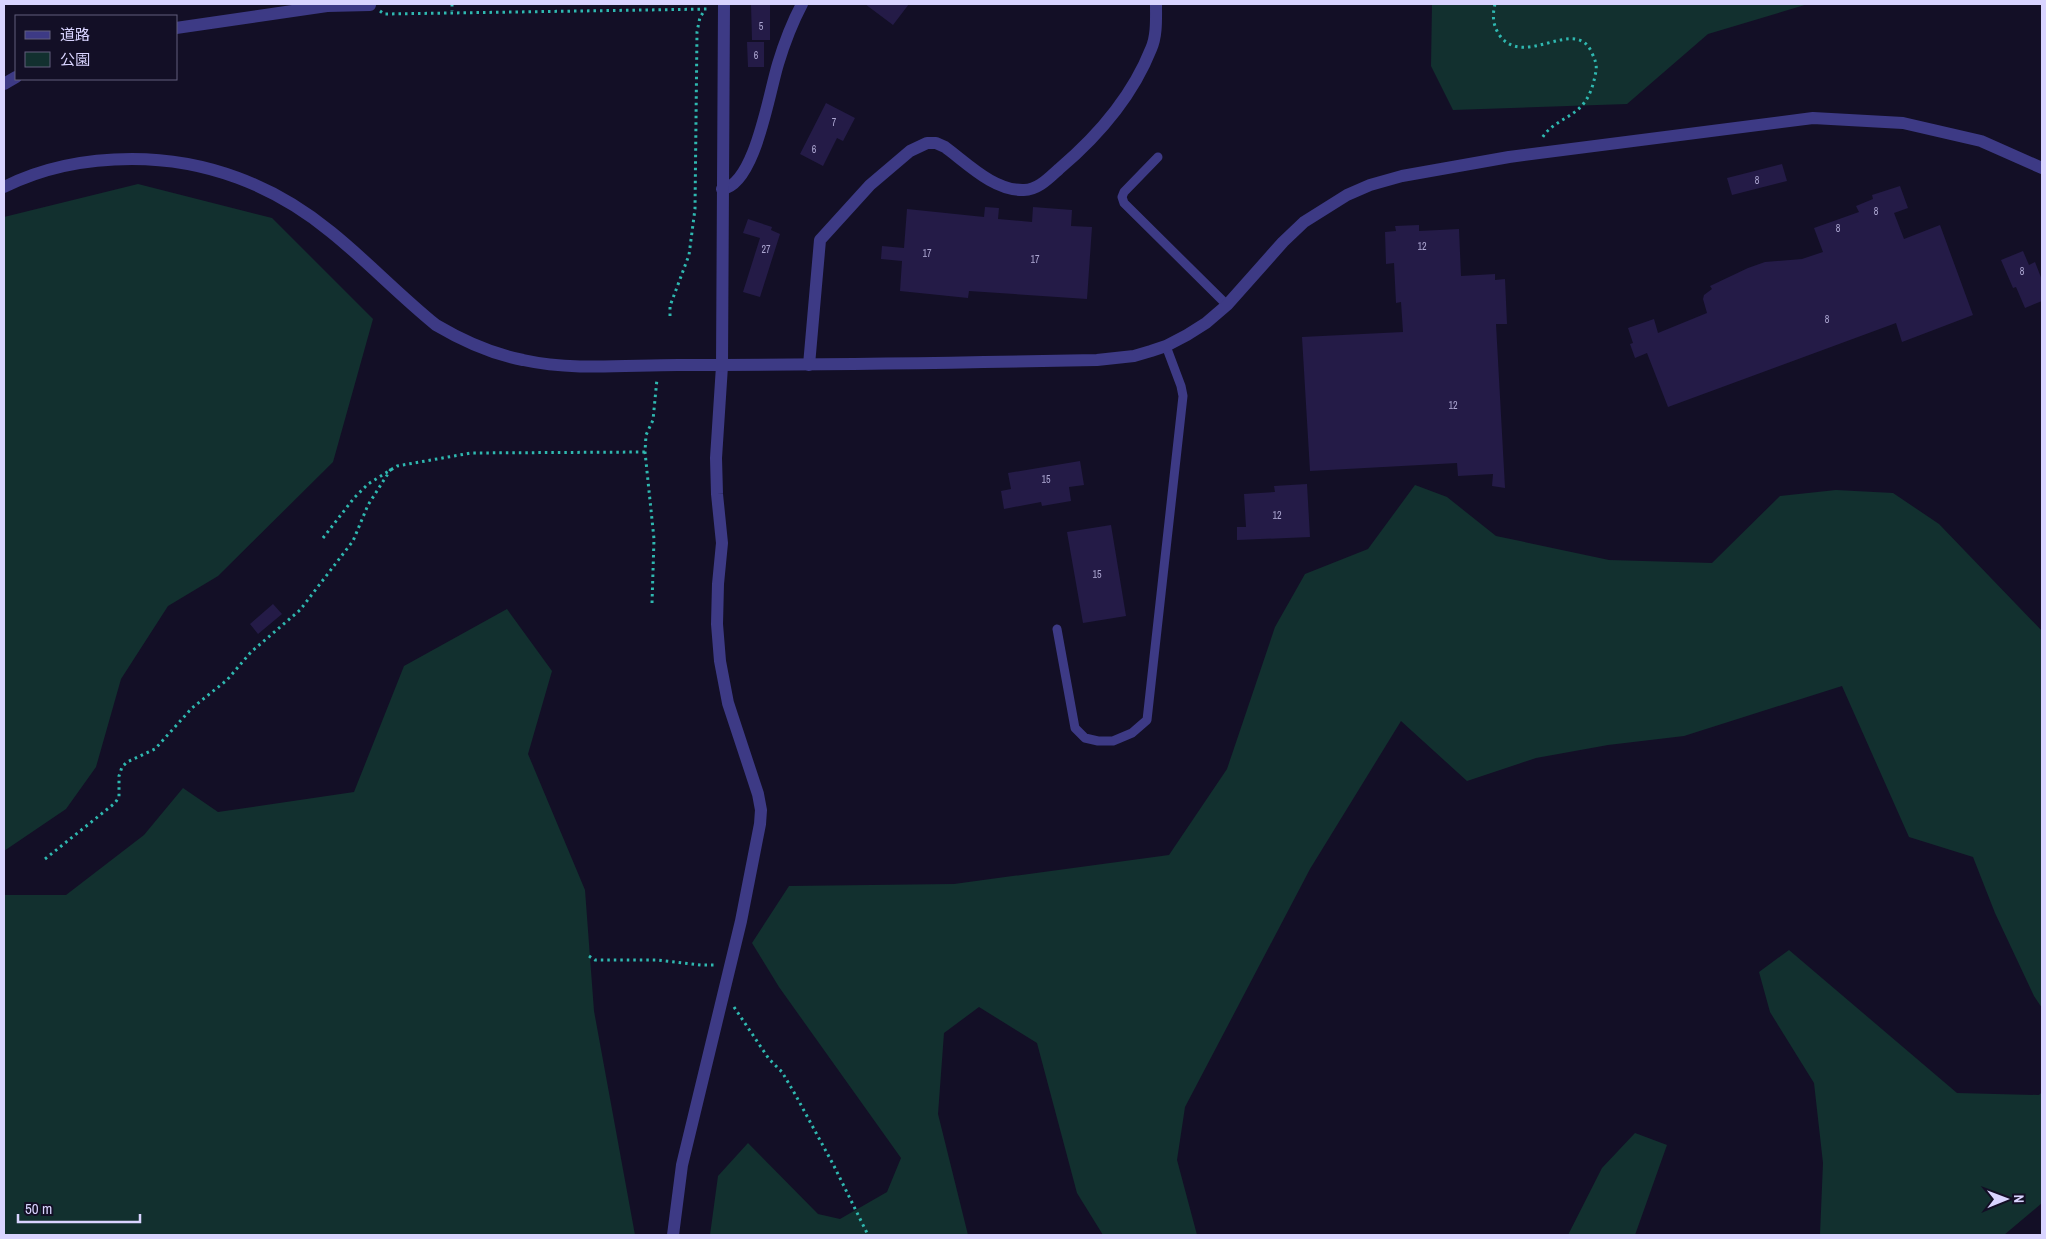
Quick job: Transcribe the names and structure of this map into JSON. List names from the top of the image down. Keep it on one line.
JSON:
{"house_numbers":["5","6","7","6","8","8","8","12","27","17","17","8","8","12","15","12","15"],"legend":["道路","公園"],"scale_bar":"50 m","north":"right"}
